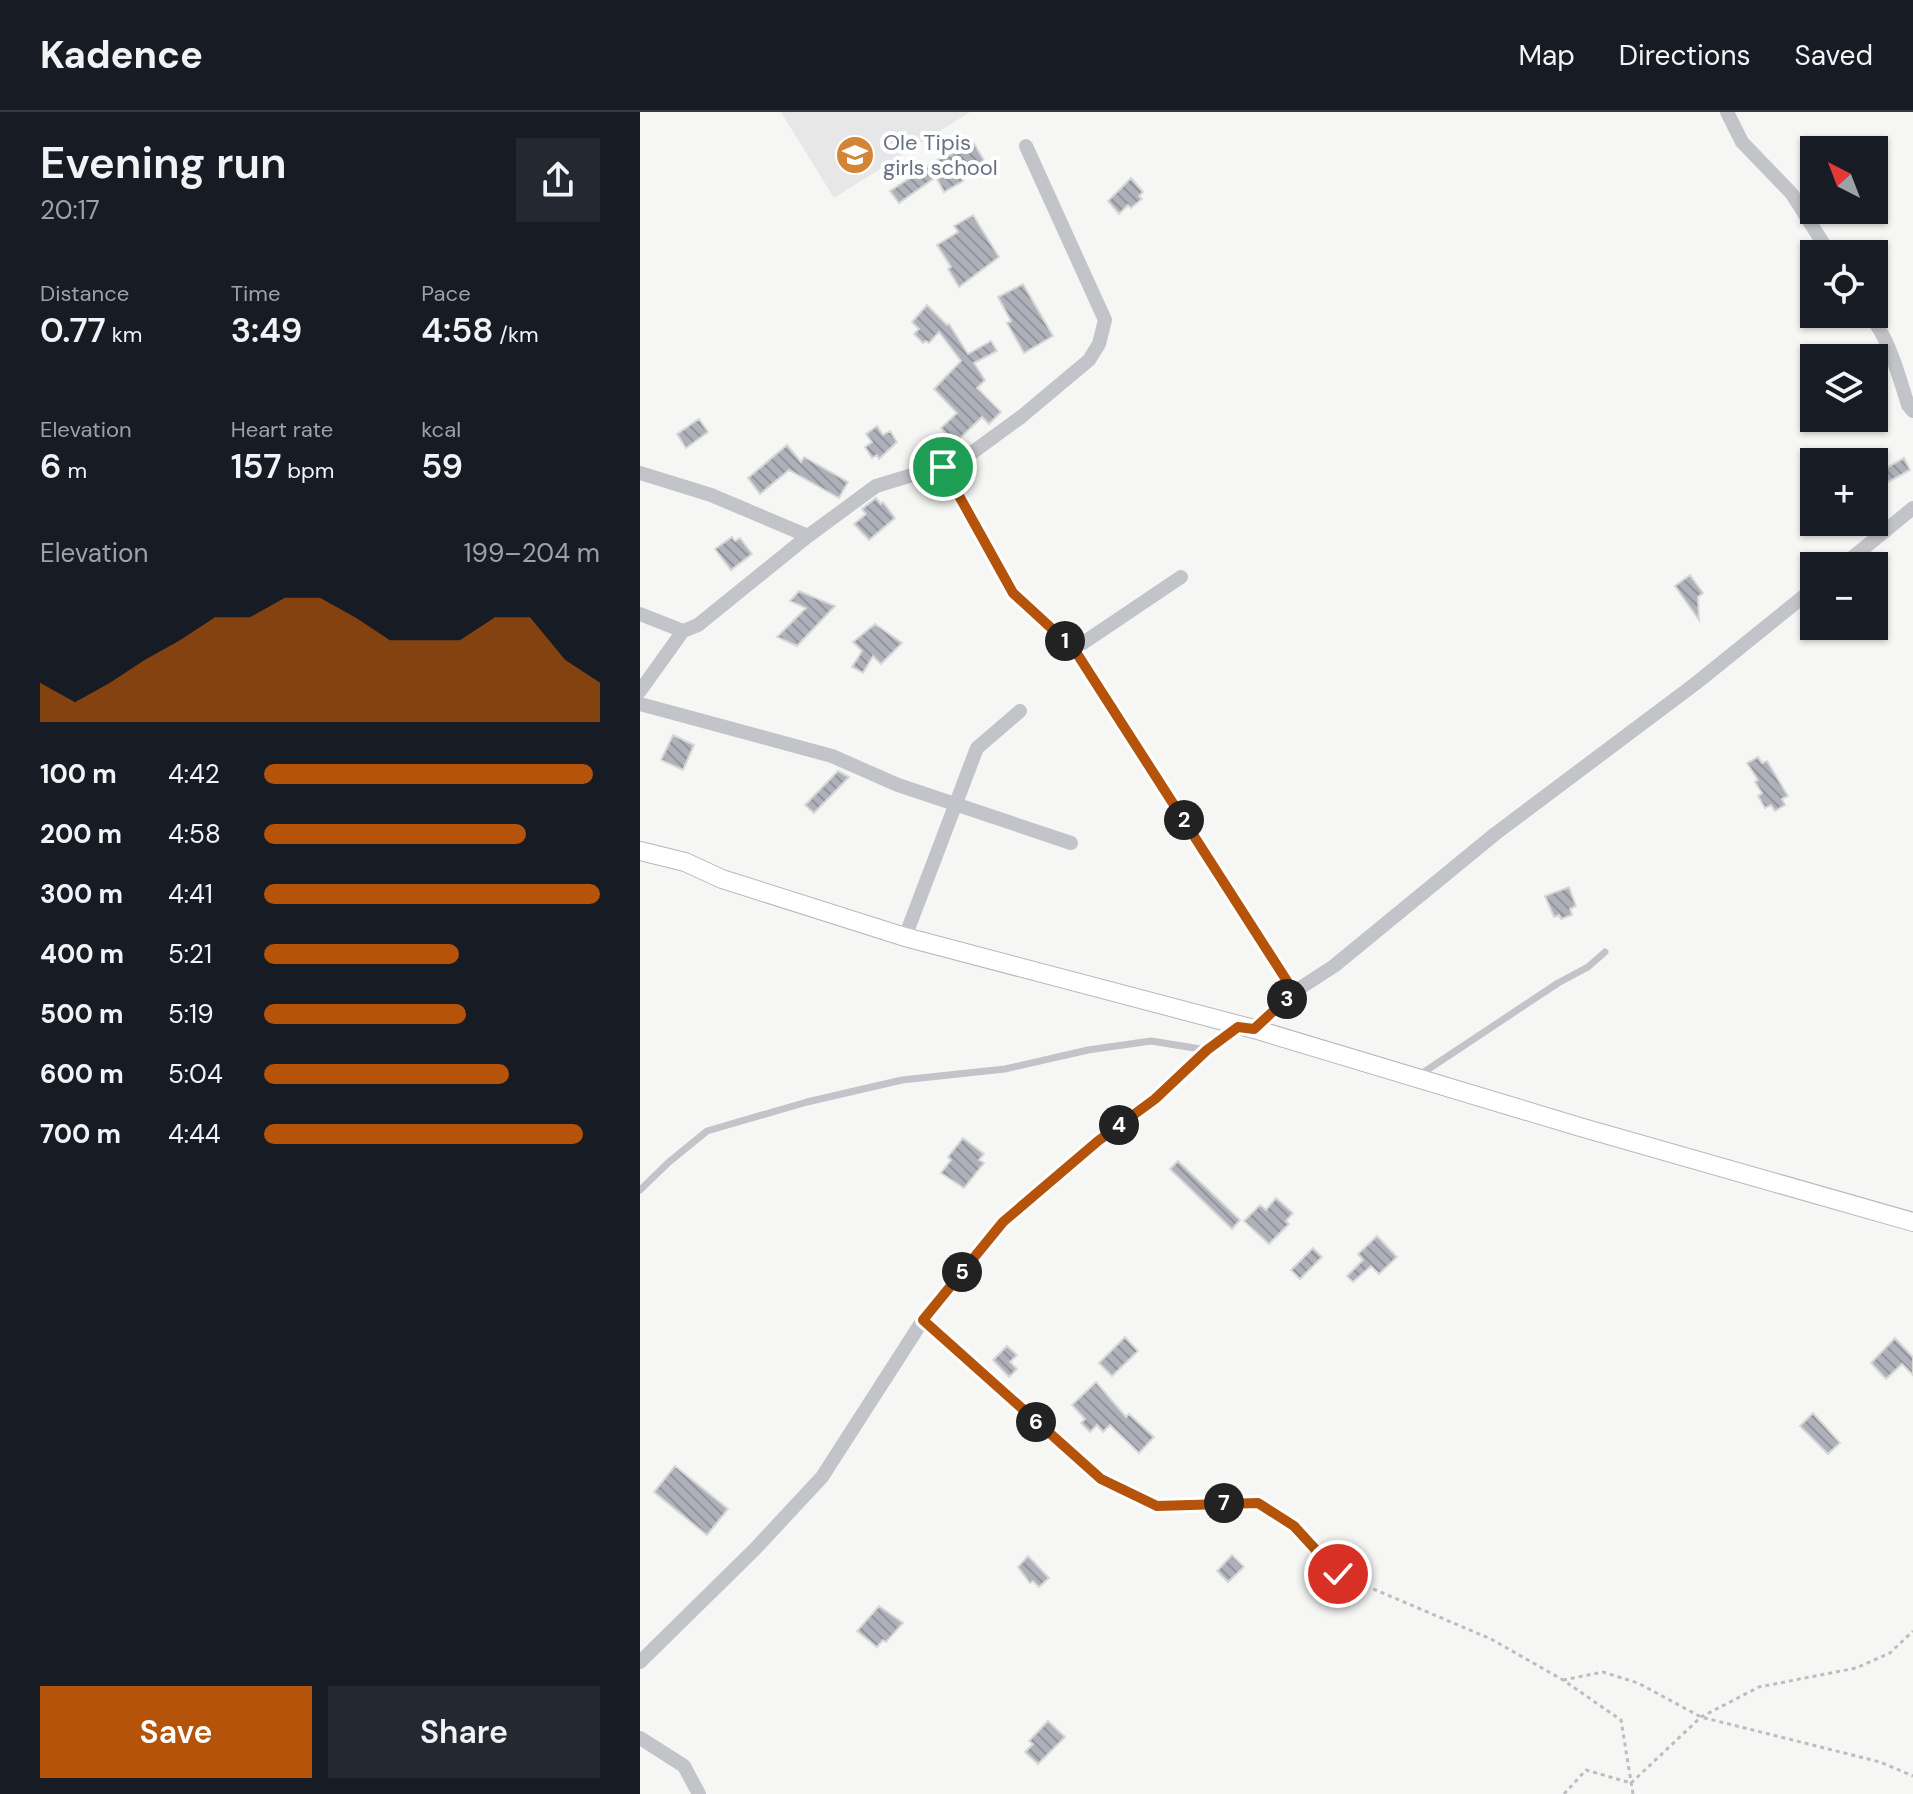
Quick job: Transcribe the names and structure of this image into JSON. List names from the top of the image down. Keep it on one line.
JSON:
{"places":{"school or university":["Ole Tipis girls school"]},"north":"top left","page":{"header":"Kadence","nav":["Map","Directions","Saved"],"heading":["Evening run","20:17"],"map_buttons":["+","−"],"stats":[["Distance","0.77 km"],["Time","3:49"],["Pace","4:58 /km"],["Elevation","6 m"],["Heart rate","157 bpm"],["kcal","59"]],"chart":["Elevation","199–204 m"],"pins":["1","2","3","4","5","6","7"],"list":[{"name":"100 m","note":"4:42"},{"name":"200 m","note":"4:58"},{"name":"300 m","note":"4:41"},{"name":"400 m","note":"5:21"},{"name":"500 m","note":"5:19"},{"name":"600 m","note":"5:04"},{"name":"700 m","note":"4:44"}],"buttons":["Save","Share"]}}
